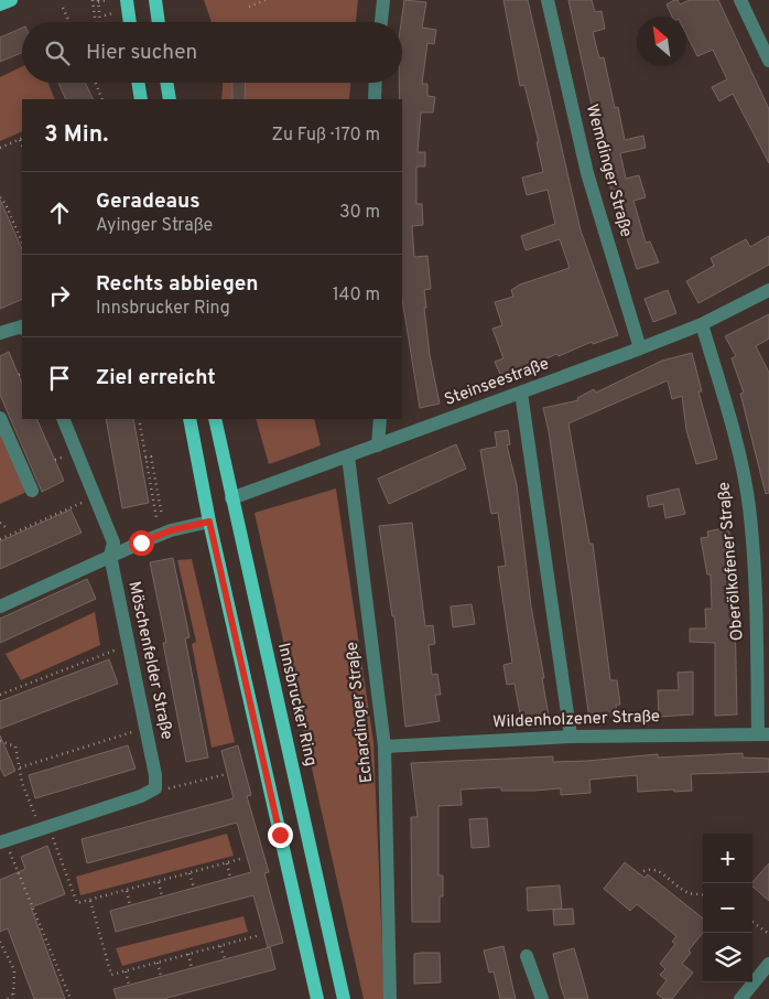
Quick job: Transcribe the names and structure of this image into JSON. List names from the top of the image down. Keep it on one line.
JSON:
{"streets":{"main road":["Innsbrucker Ring"],"street":["Wemdinger Straße","Steinseestraße","Oberölkofener Straße","Möschenfelder Straße","Echardinger Straße","Wildenholzener Straße"]},"crossings":[["Wemdinger Straße","Steinseestraße"],["Steinseestraße","Oberölkofener Straße"],["Steinseestraße","Innsbrucker Ring"],["Steinseestraße","Echardinger Straße"],["Oberölkofener Straße","Wildenholzener Straße"],["Echardinger Straße","Wildenholzener Straße"]],"north":"top left","page":{"search":"Hier suchen","heading":["3 Min.","Zu Fuß · 170 m"],"list":[["Geradeaus","Ayinger Straße","30 m"],["Rechts abbiegen","Innsbrucker Ring","140 m"],"Ziel erreicht"],"map_buttons":["+","−"]}}
